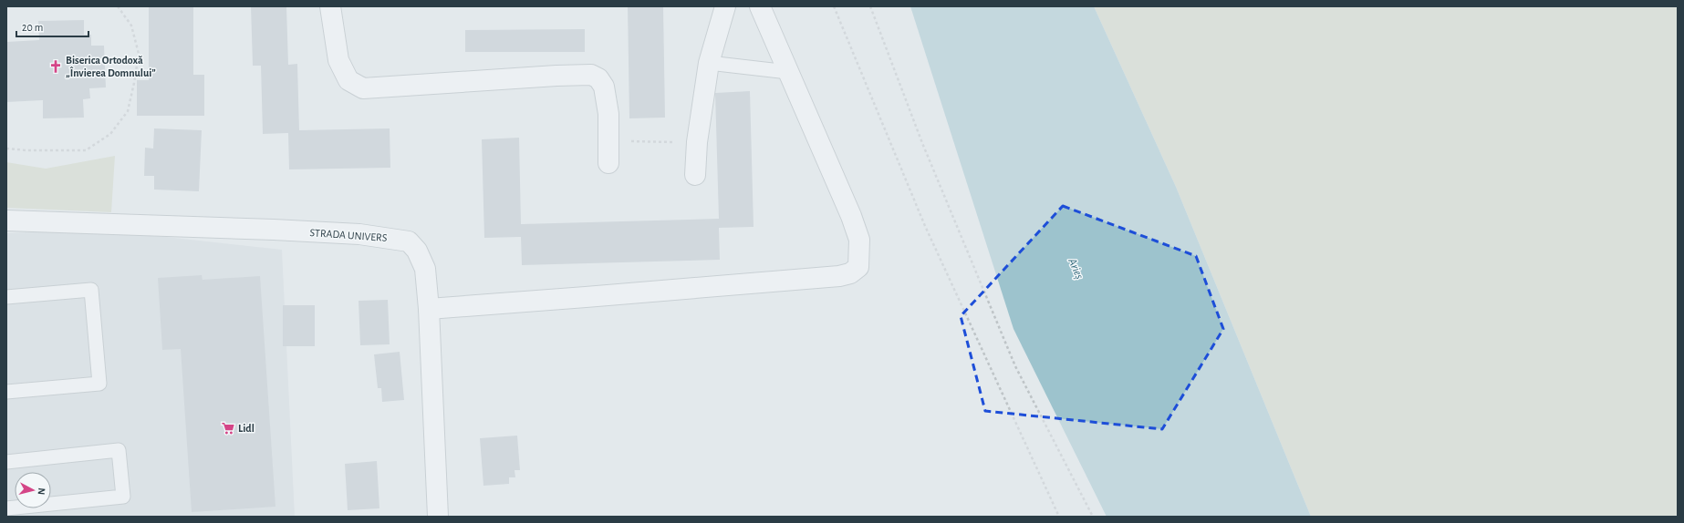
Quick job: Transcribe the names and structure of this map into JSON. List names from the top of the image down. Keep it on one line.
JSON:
{"streets":{"street":["STRADA UNIVERS"]},"water":["Arieș"],"places":{"church":["Biserica Ortodoxă „Învierea Domnului”"],"supermarket":["Lidl"]},"scale_bar":"20 m","north":"right"}
